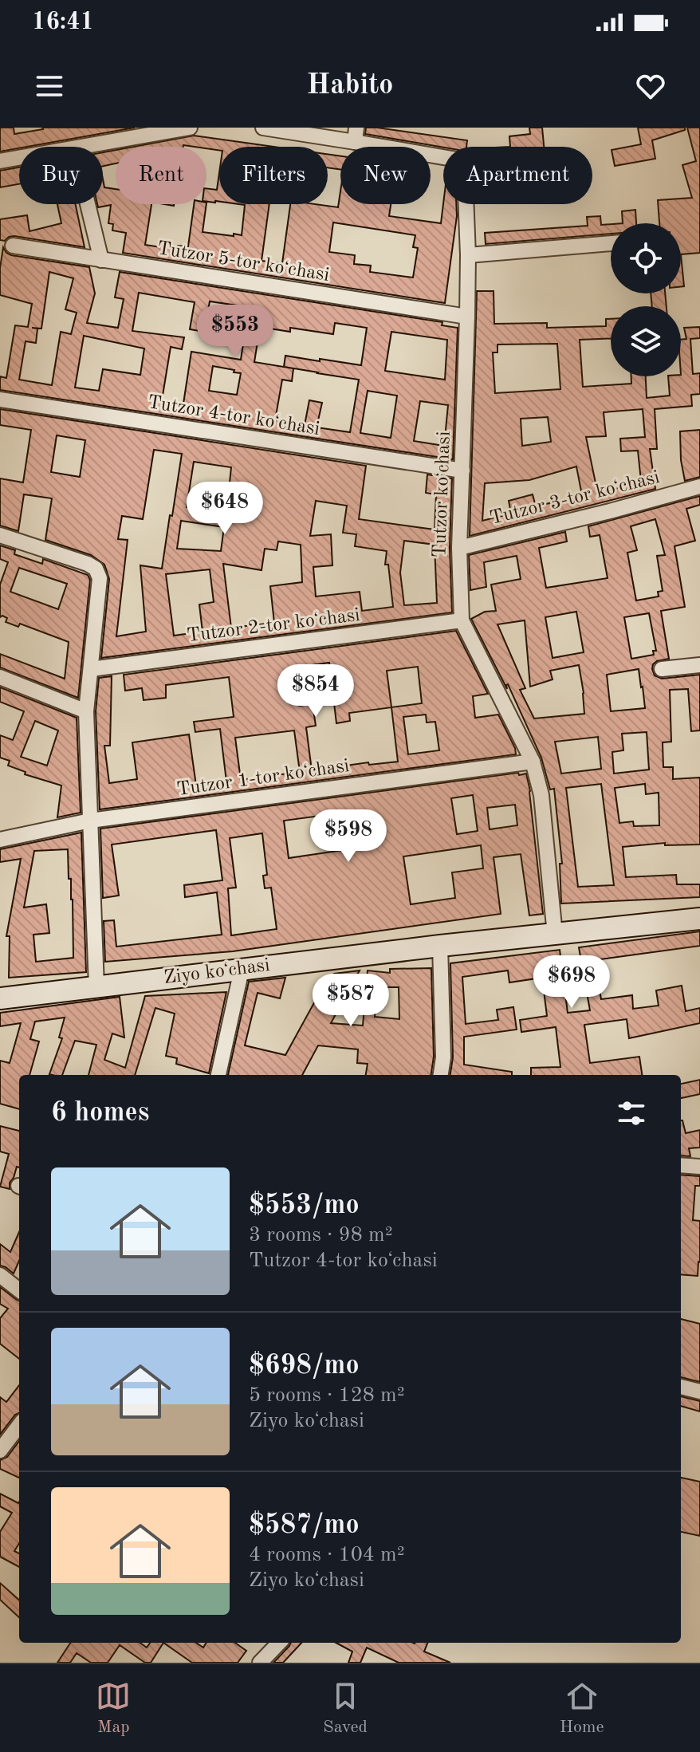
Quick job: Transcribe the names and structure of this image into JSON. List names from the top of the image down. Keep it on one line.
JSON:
{"streets":{"street":["Tutzor 5-tor koʻchasi","Tutzor 4-tor koʻchasi","Tutzor koʻchasi","Tutzor 3-tor koʻchasi","Tutzor 2-tor koʻchasi","Tutzor 1-tor koʻchasi","Ziyo koʻchasi"]},"crossings":[["Tutzor 5-tor koʻchasi","Tutzor koʻchasi"],["Tutzor 4-tor koʻchasi","Tutzor koʻchasi"],["Tutzor koʻchasi","Tutzor 3-tor koʻchasi"],["Tutzor koʻchasi","Tutzor 2-tor koʻchasi"],["Tutzor koʻchasi","Tutzor 1-tor koʻchasi"],["Tutzor koʻchasi","Ziyo koʻchasi"]],"page":{"status":"16:41","header":"Habito","chip":["Buy","Rent","Filters","New","Apartment"],"price":["$553","$648","$854","$598","$698","$587"],"heading":"6 homes","list":[{"name":"$553/mo","note":"3 rooms · 98 m² · Tutzor 4-tor koʻchasi"},{"name":"$698/mo","note":"5 rooms · 128 m² · Ziyo koʻchasi"},{"name":"$587/mo","note":"4 rooms · 104 m² · Ziyo koʻchasi"}],"tabs":["Map","Saved","Home"]}}
